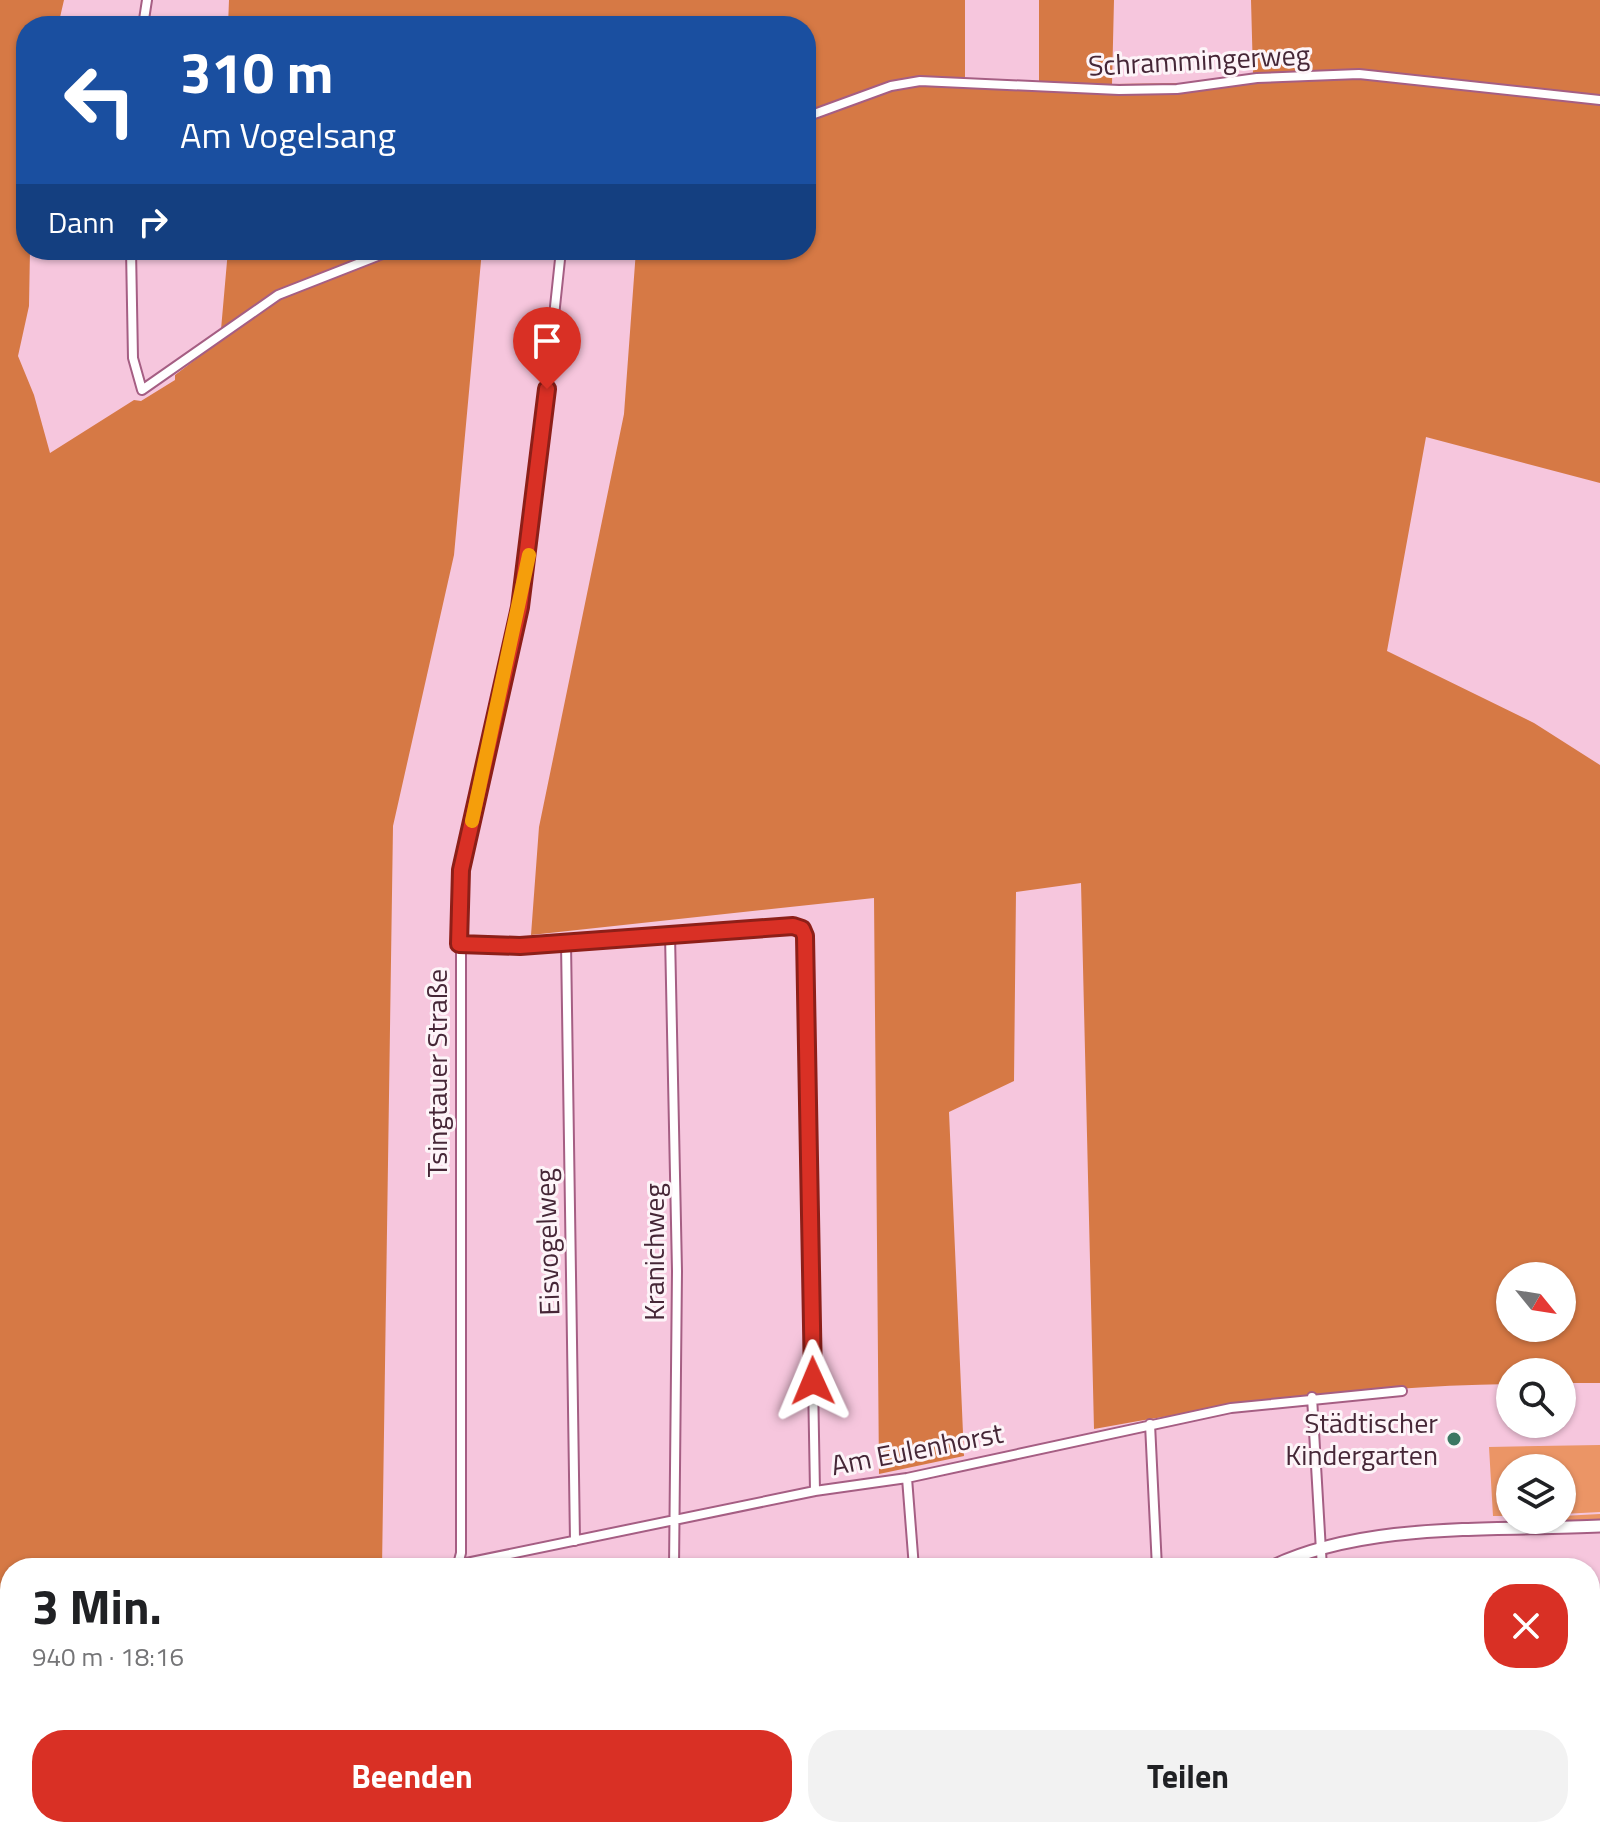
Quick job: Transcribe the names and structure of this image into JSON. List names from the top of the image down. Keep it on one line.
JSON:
{"streets":{"street":["Schrammingerweg","Tsingtauer Straße","Eisvogelweg","Kranichweg","Am Eulenhorst"]},"crossings":[["Eisvogelweg","Am Eulenhorst"],["Kranichweg","Am Eulenhorst"]],"places":["Städtischer Kindergarten"],"north":"bottom right","page":{"turn":["310 m","Am Vogelsang"],"then":"Dann","heading":["3 Min.","940 m · 18:16"],"buttons":["Beenden","Teilen"]}}
